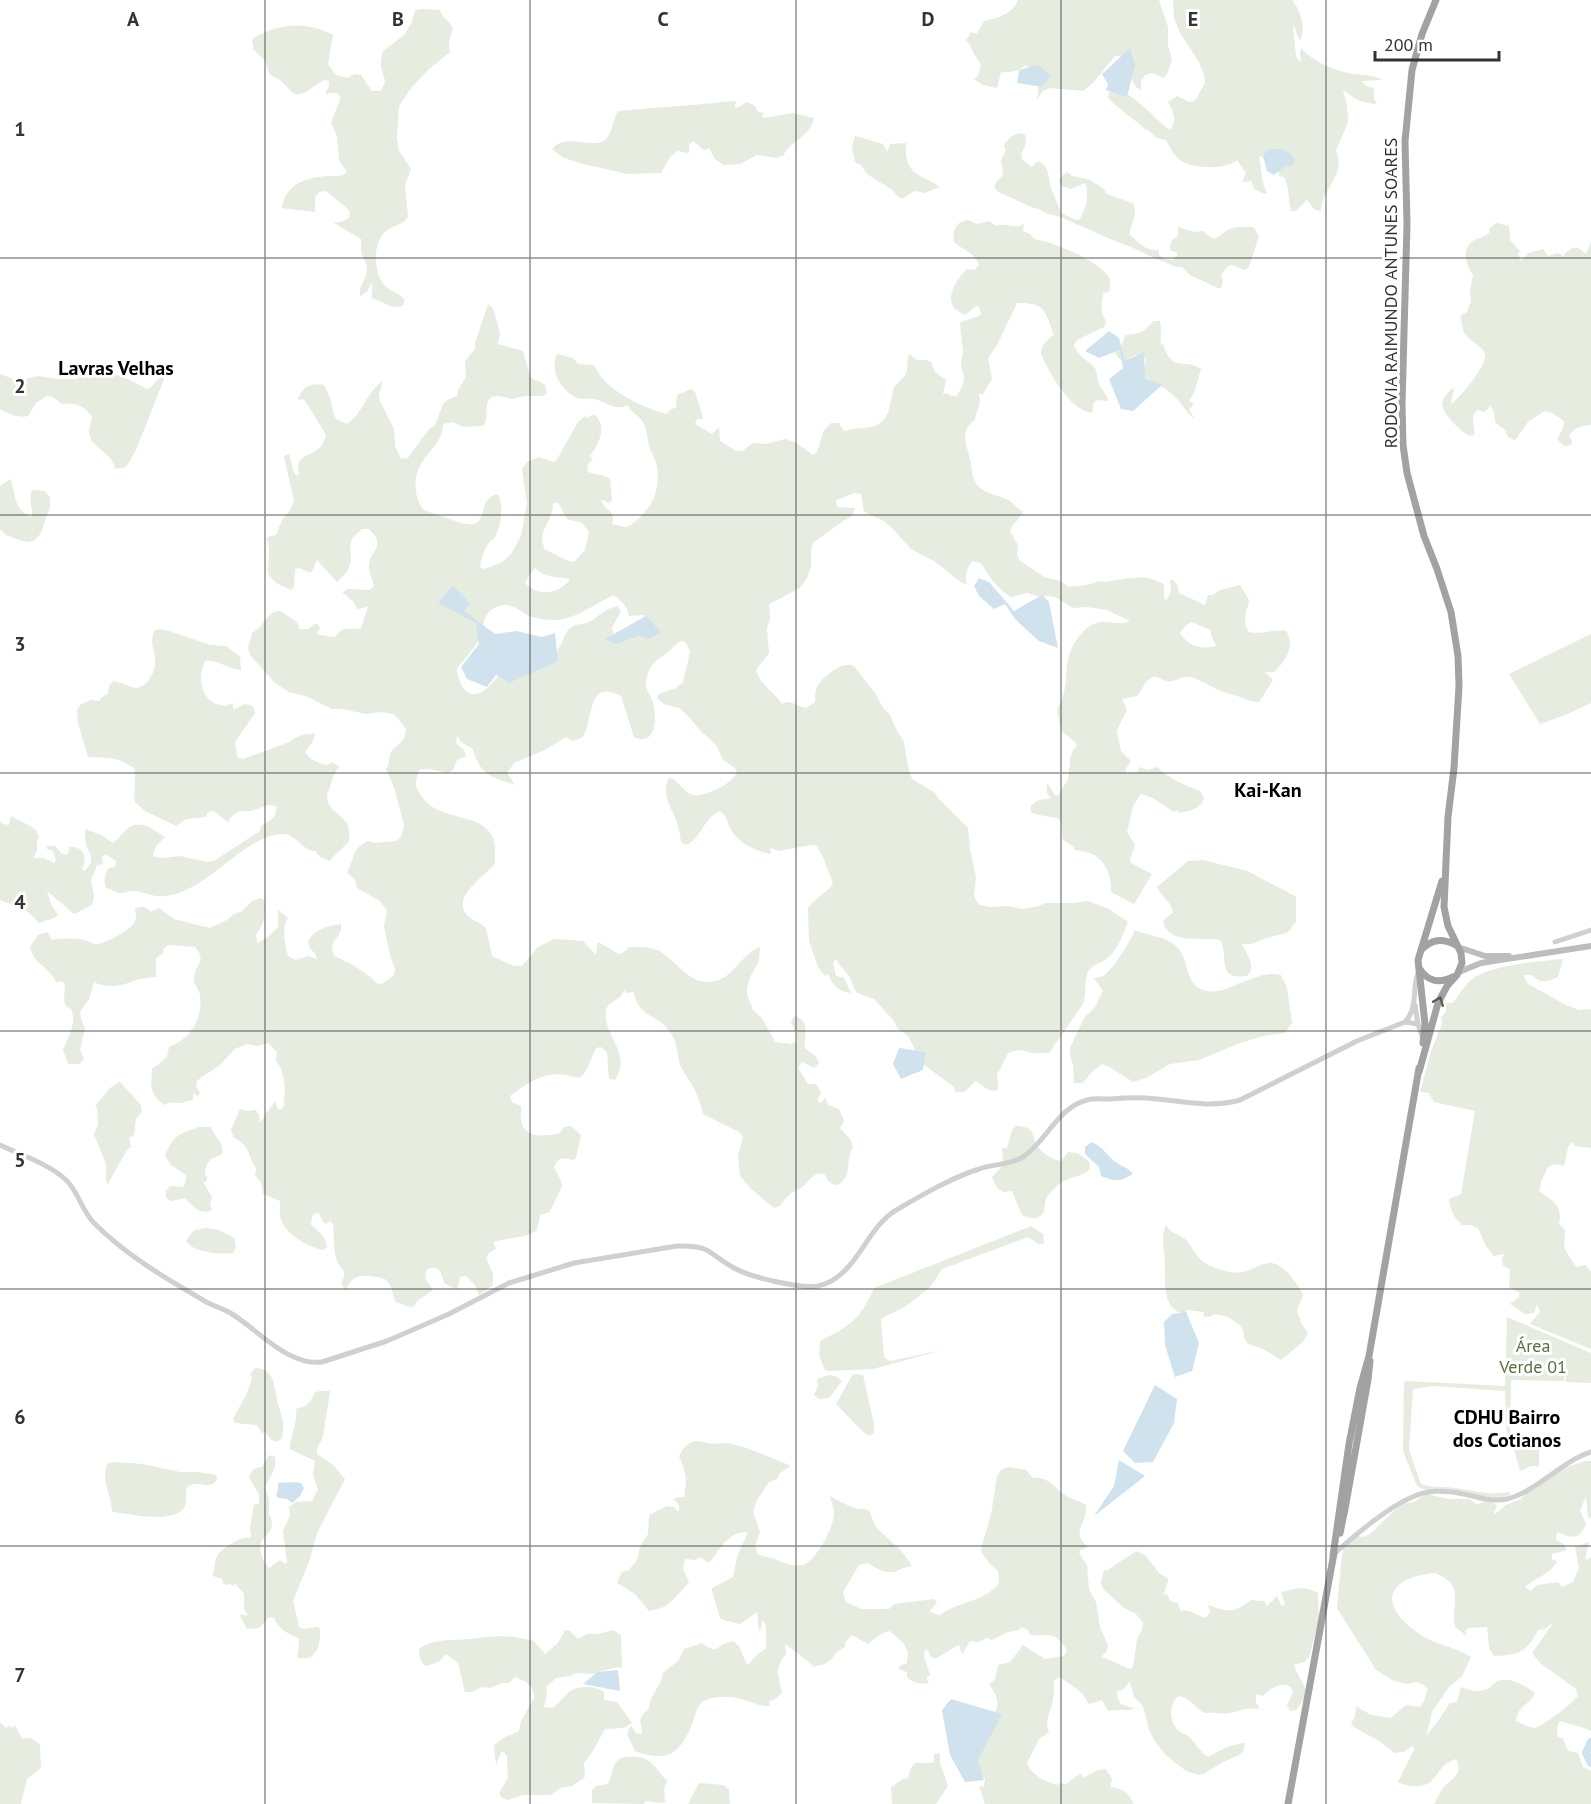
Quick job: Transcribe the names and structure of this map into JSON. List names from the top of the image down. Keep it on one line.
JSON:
{"streets":{"highway":["RODOVIA RAIMUNDO ANTUNES SOARES"]},"districts":["Lavras Velhas","Kai-Kan","CDHU Bairro dos Cotianos"],"parks":["Área Verde 01"],"scale_bar":"200 m","grid":{"columns":["A","B","C","D","E"],"rows":["1","2","3","4","5","6","7"]}}
